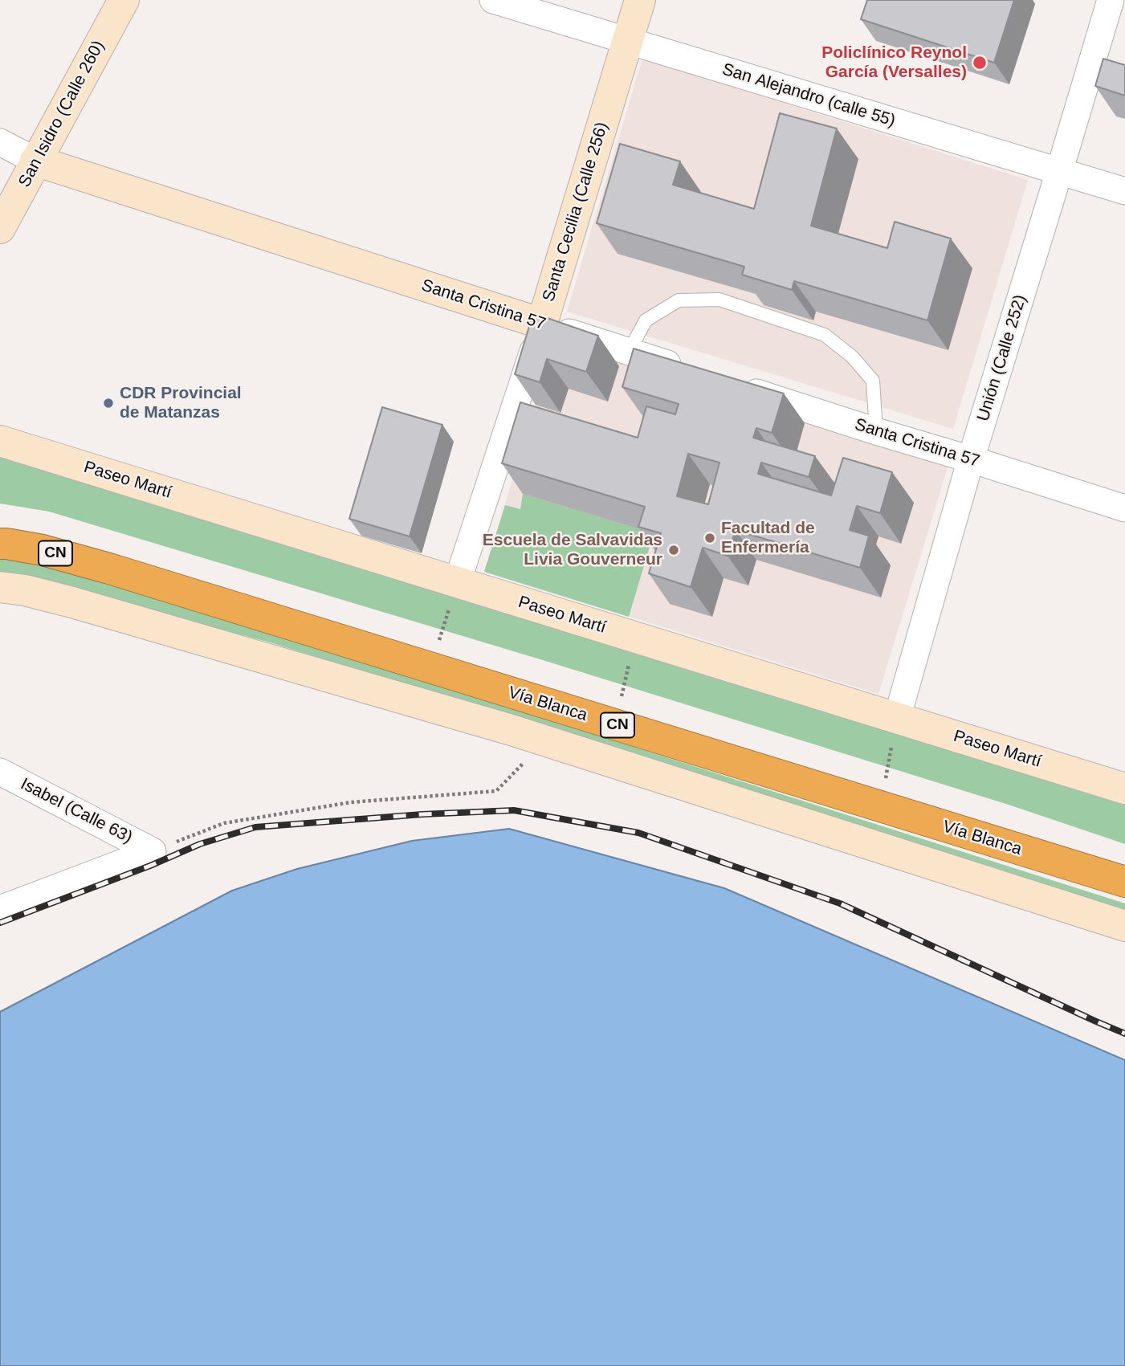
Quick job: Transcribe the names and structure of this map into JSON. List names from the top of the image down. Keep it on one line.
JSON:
{"streets":{"highway":["CN","Vía Blanca"],"main road":["San Isidro (Calle 260)","Santa Cecilia (Calle 256)","Santa Cristina 57","Paseo Martí"],"street":["San Alejandro (calle 55)","Unión (Calle 252)","Isabel (Calle 63)"]},"crossings":[["San Alejandro (calle 55)","Santa Cecilia (Calle 256)"],["San Alejandro (calle 55)","Unión (Calle 252)"],["San Isidro (Calle 260)","Santa Cristina 57"],["Santa Cecilia (Calle 256)","Santa Cristina 57"],["Santa Cecilia (Calle 256)","Paseo Martí"],["Santa Cristina 57","Unión (Calle 252)"],["Unión (Calle 252)","Paseo Martí"]],"places":["Policlínico Reynol García (Versalles)","CDR Provincial de Matanzas","Facultad de Enfermería","Escuela de Salvavidas Livia Gouverneur"]}
